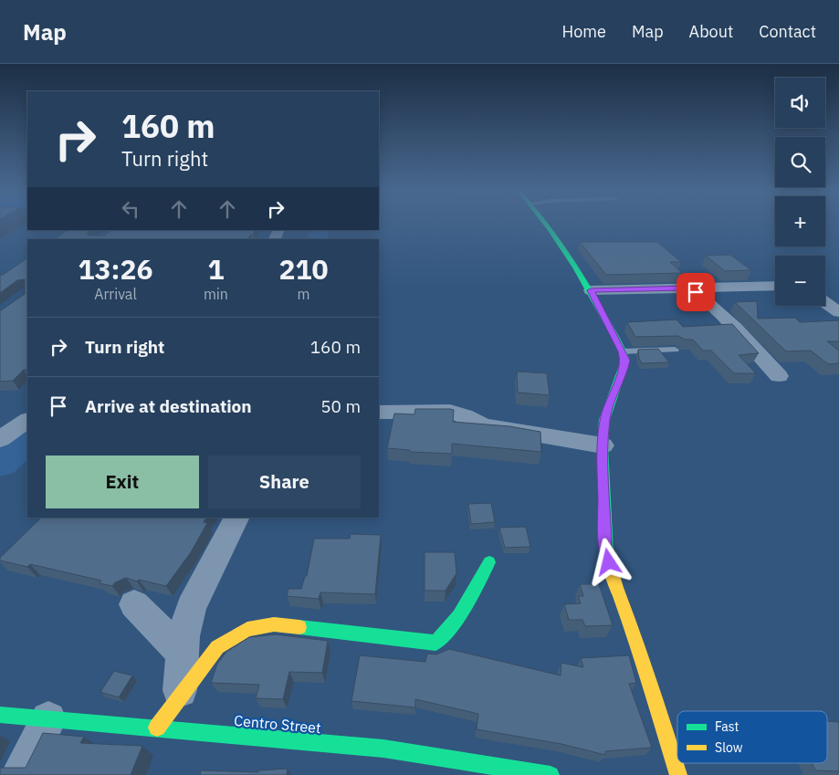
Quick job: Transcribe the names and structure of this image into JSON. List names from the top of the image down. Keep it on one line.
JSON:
{"streets":{"street":["Centro Street"]},"legend":["Fast","Slow"],"page":{"header":"Map","nav":["Home","Map","About","Contact"],"map_buttons":["+","−"],"turn":["160 m","Turn right"],"eta":["13:26","Arrival","1","min","210","m"],"list":[{"name":"Turn right","value":"160 m"},{"name":"Arrive at destination","value":"50 m"}],"buttons":["Exit","Share"]}}
